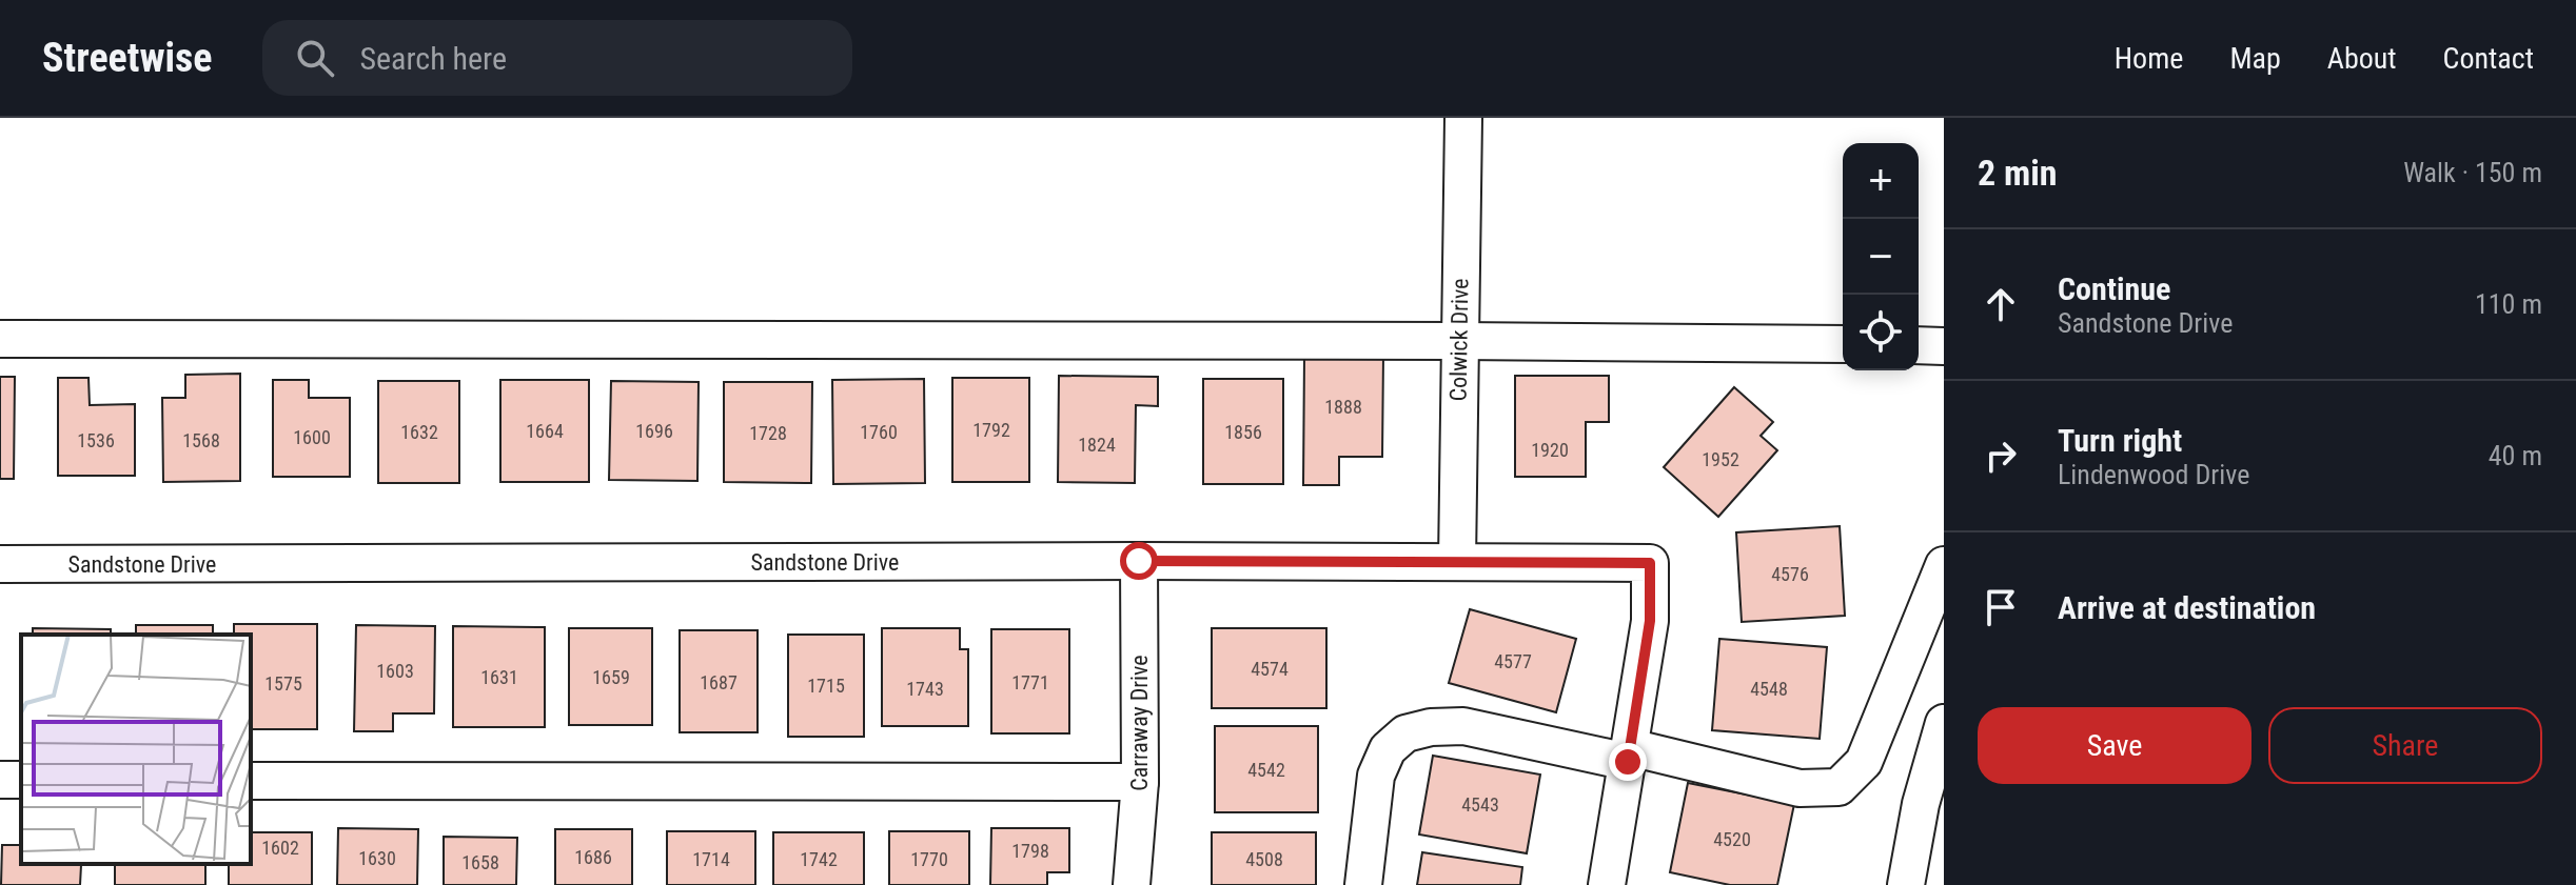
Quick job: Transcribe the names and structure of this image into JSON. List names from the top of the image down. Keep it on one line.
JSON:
{"streets":{"street":["Colwick Drive","Sandstone Drive","Carraway Drive"]},"crossings":[["Colwick Drive","Sandstone Drive"],["Sandstone Drive","Carraway Drive"]],"house_numbers":["1888","1792","1664","1696","1632","1760","1856","1728","1600","1536","1568","1824","1920","1952","4576","4577","4574","1603","1631","1659","1687","1771","1575","1715","1743","4548","4542","4543","4520","1602","1798","1686","1630","1714","1742","1770","4508","1658"],"page":{"header":"Streetwise","search":"Search here","nav":["Home","Map","About","Contact"],"heading":["2 min","Walk · 150 m"],"map_buttons":["+","−"],"list":[["Continue","Sandstone Drive","110 m"],["Turn right","Lindenwood Drive","40 m"],"Arrive at destination"],"buttons":["Save","Share"]}}
